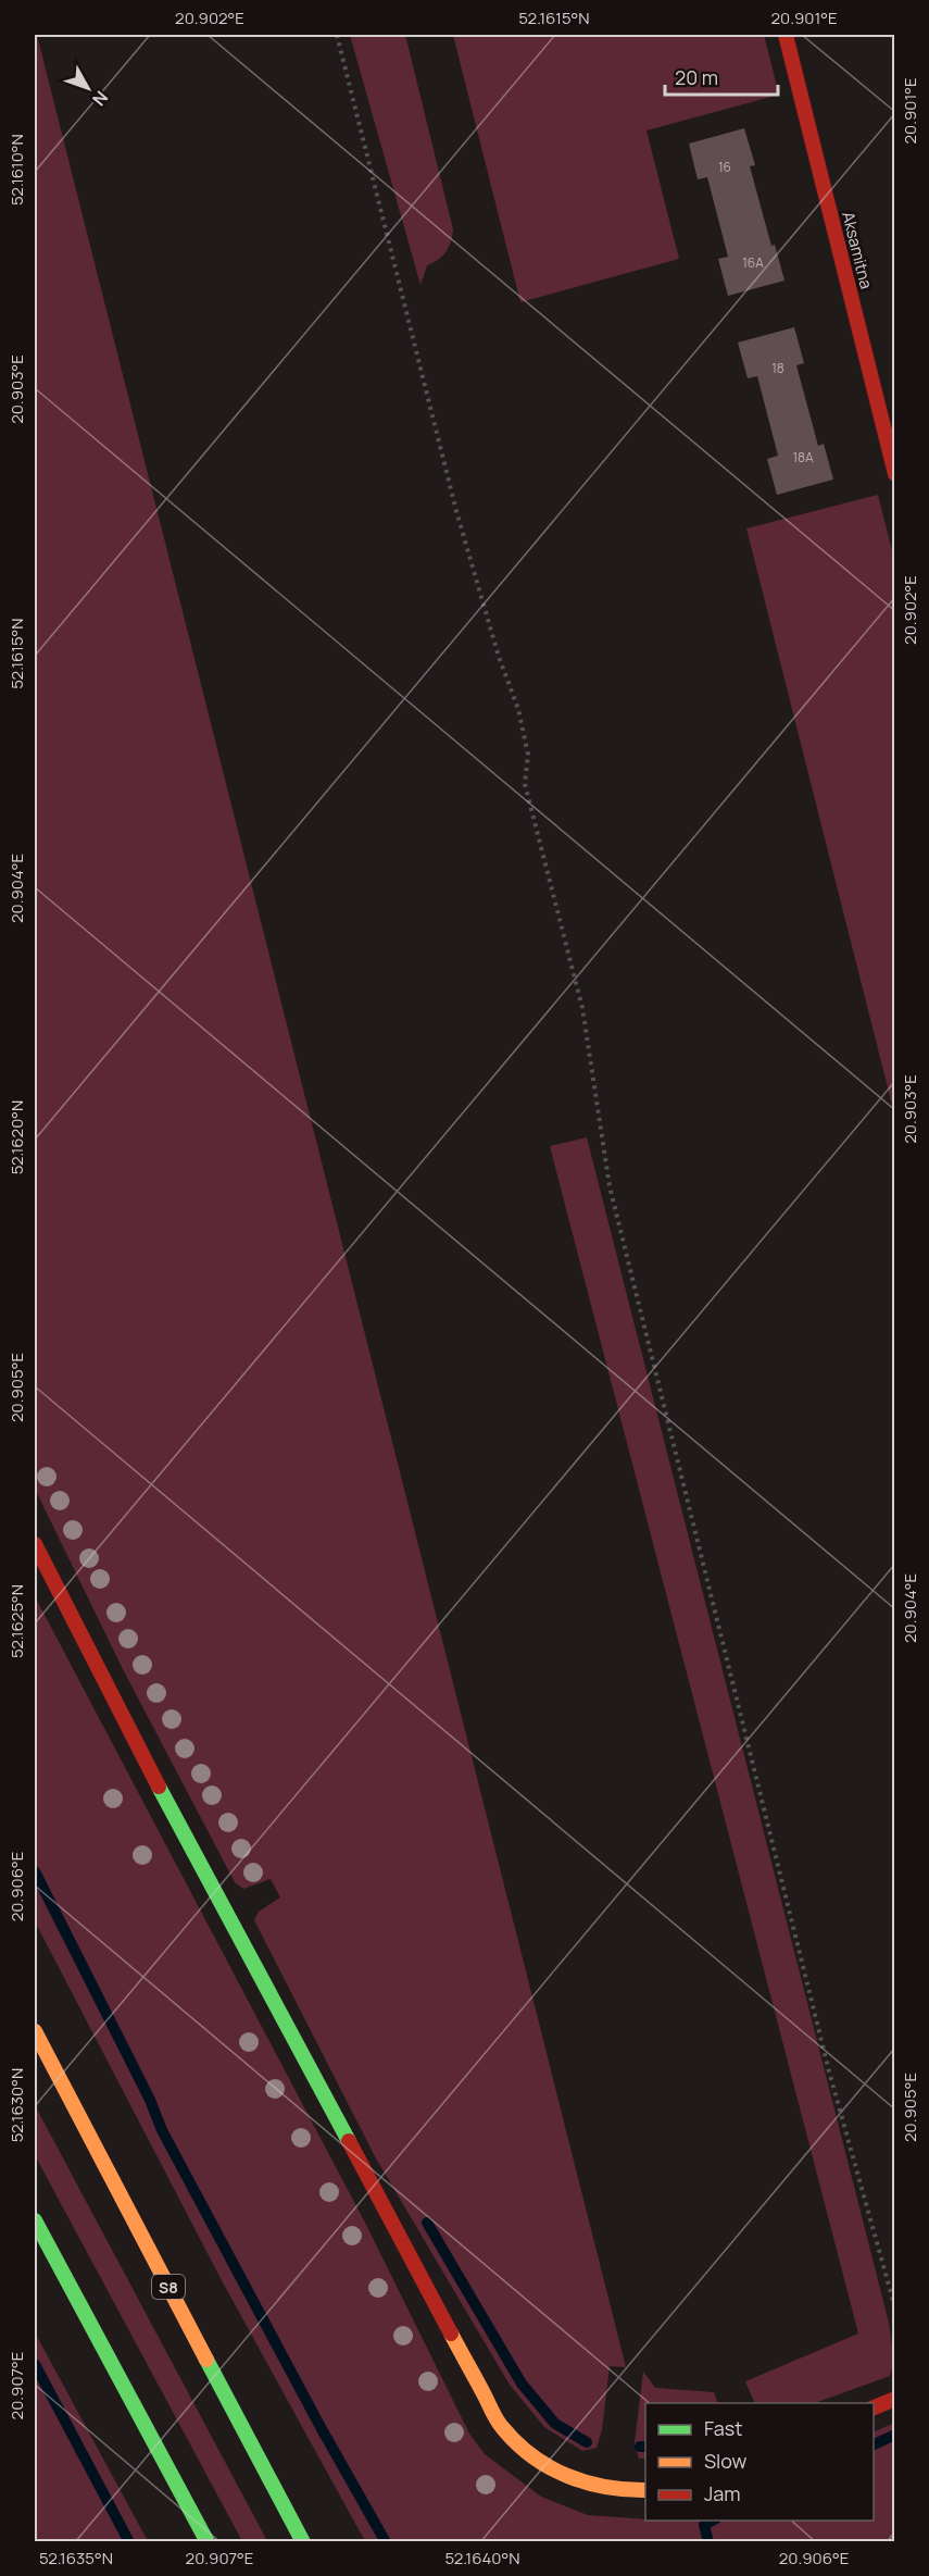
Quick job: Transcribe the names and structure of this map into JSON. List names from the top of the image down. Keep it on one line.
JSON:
{"streets":{"main road":["Aksamitna","S8"]},"house_numbers":["16","16A","18","18A"],"legend":["Fast","Slow","Jam"],"scale_bar":"20 m","north":"bottom right","coordinates":["20.902°E","52.1615°N","20.901°E","52.1610°N","20.903°E","20.904°E","52.1620°N","20.905°E","52.1625°N","20.906°E","52.1630°N","20.907°E","52.1635°N","52.1640°N"]}
